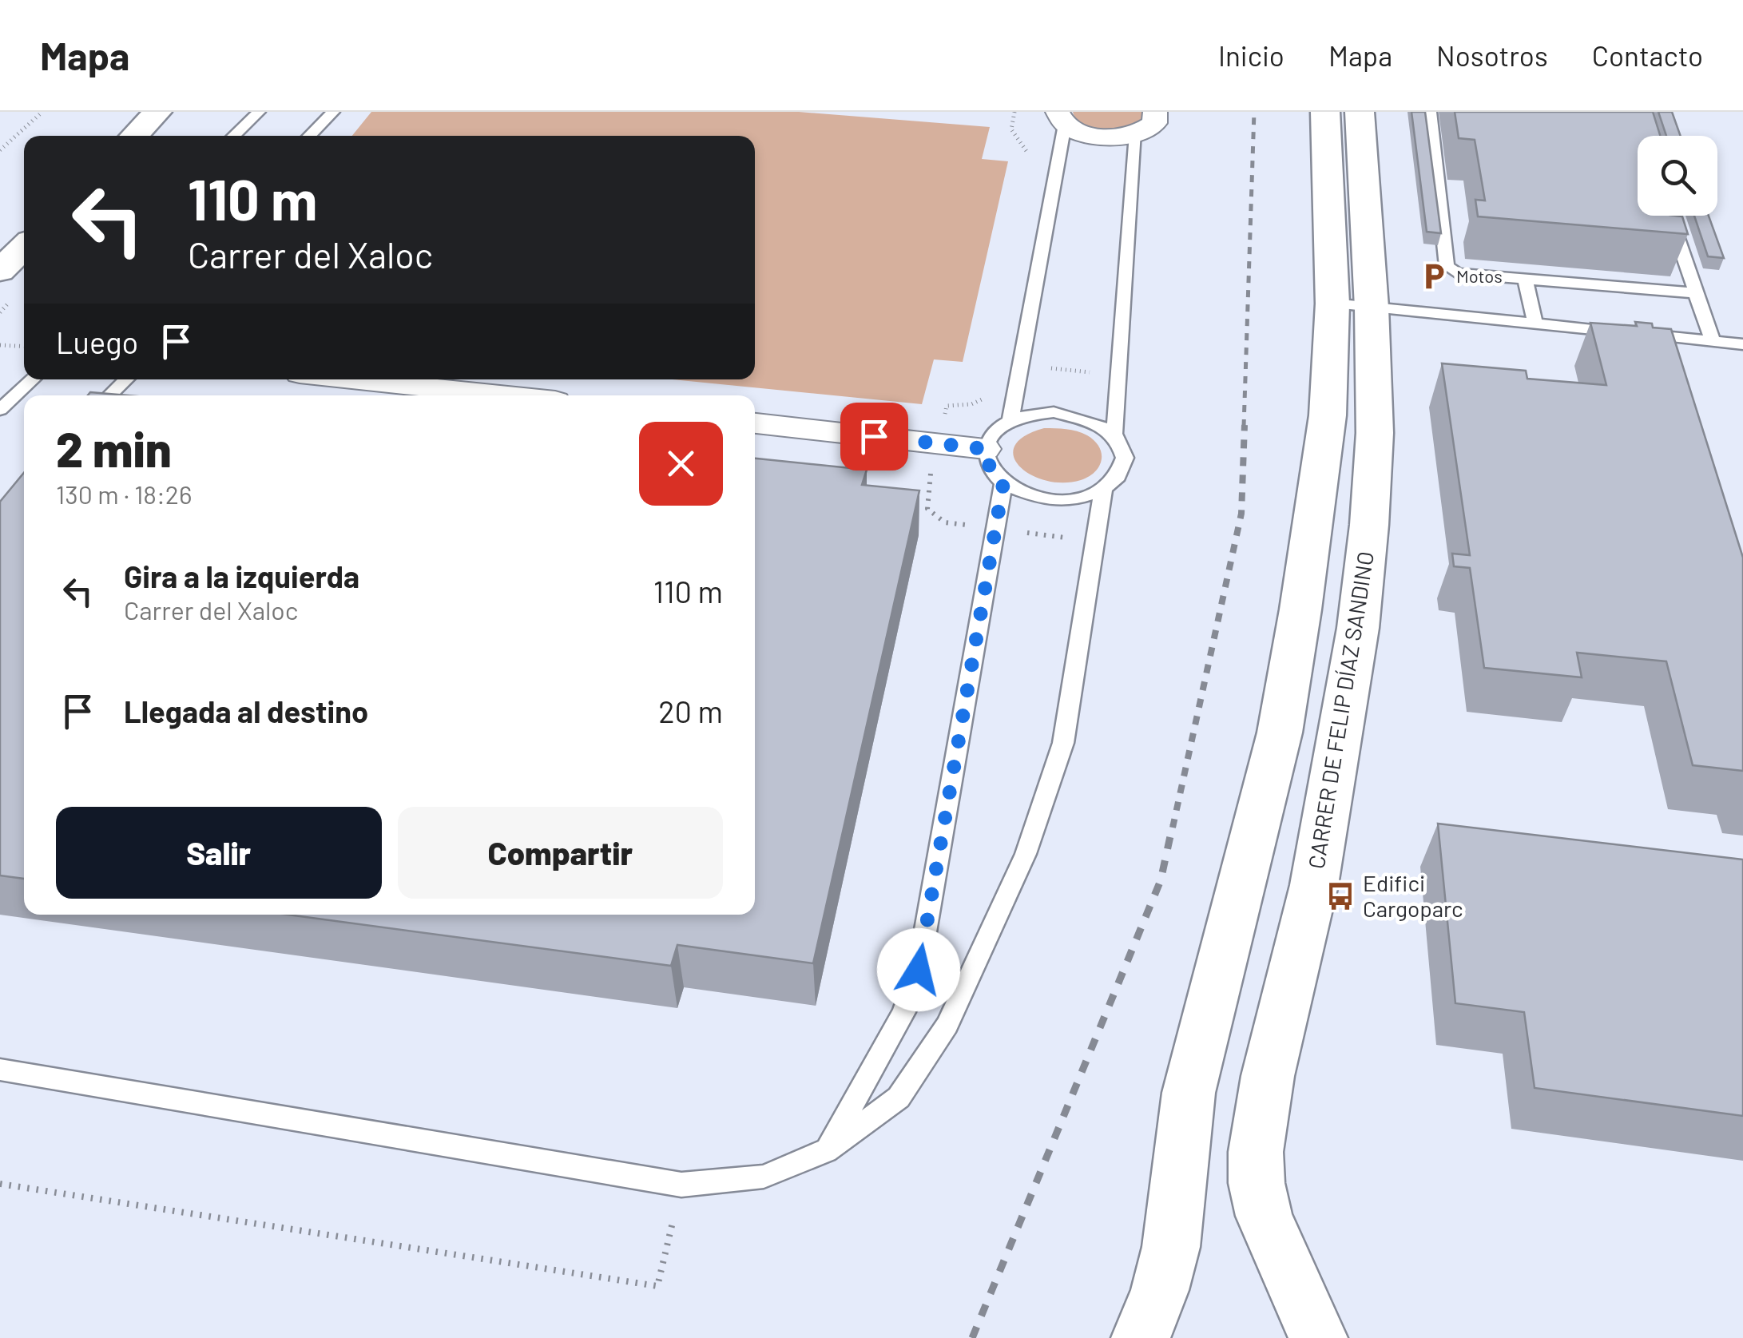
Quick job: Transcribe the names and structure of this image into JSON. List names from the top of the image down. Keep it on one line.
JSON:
{"streets":{"main road":["CARRER DE FELIP DÍAZ SANDINO"]},"places":{"parking":["Motos"],"bus stop":["Edifici Cargoparc"]},"page":{"header":"Mapa","nav":["Inicio","Mapa","Nosotros","Contacto"],"turn":["110 m","Carrer del Xaloc"],"then":"Luego","heading":["2 min","130 m · 18:26"],"list":[{"name":"Gira a la izquierda","note":"Carrer del Xaloc","value":"110 m"},{"name":"Llegada al destino","value":"20 m"}],"buttons":["Salir","Compartir"]}}
